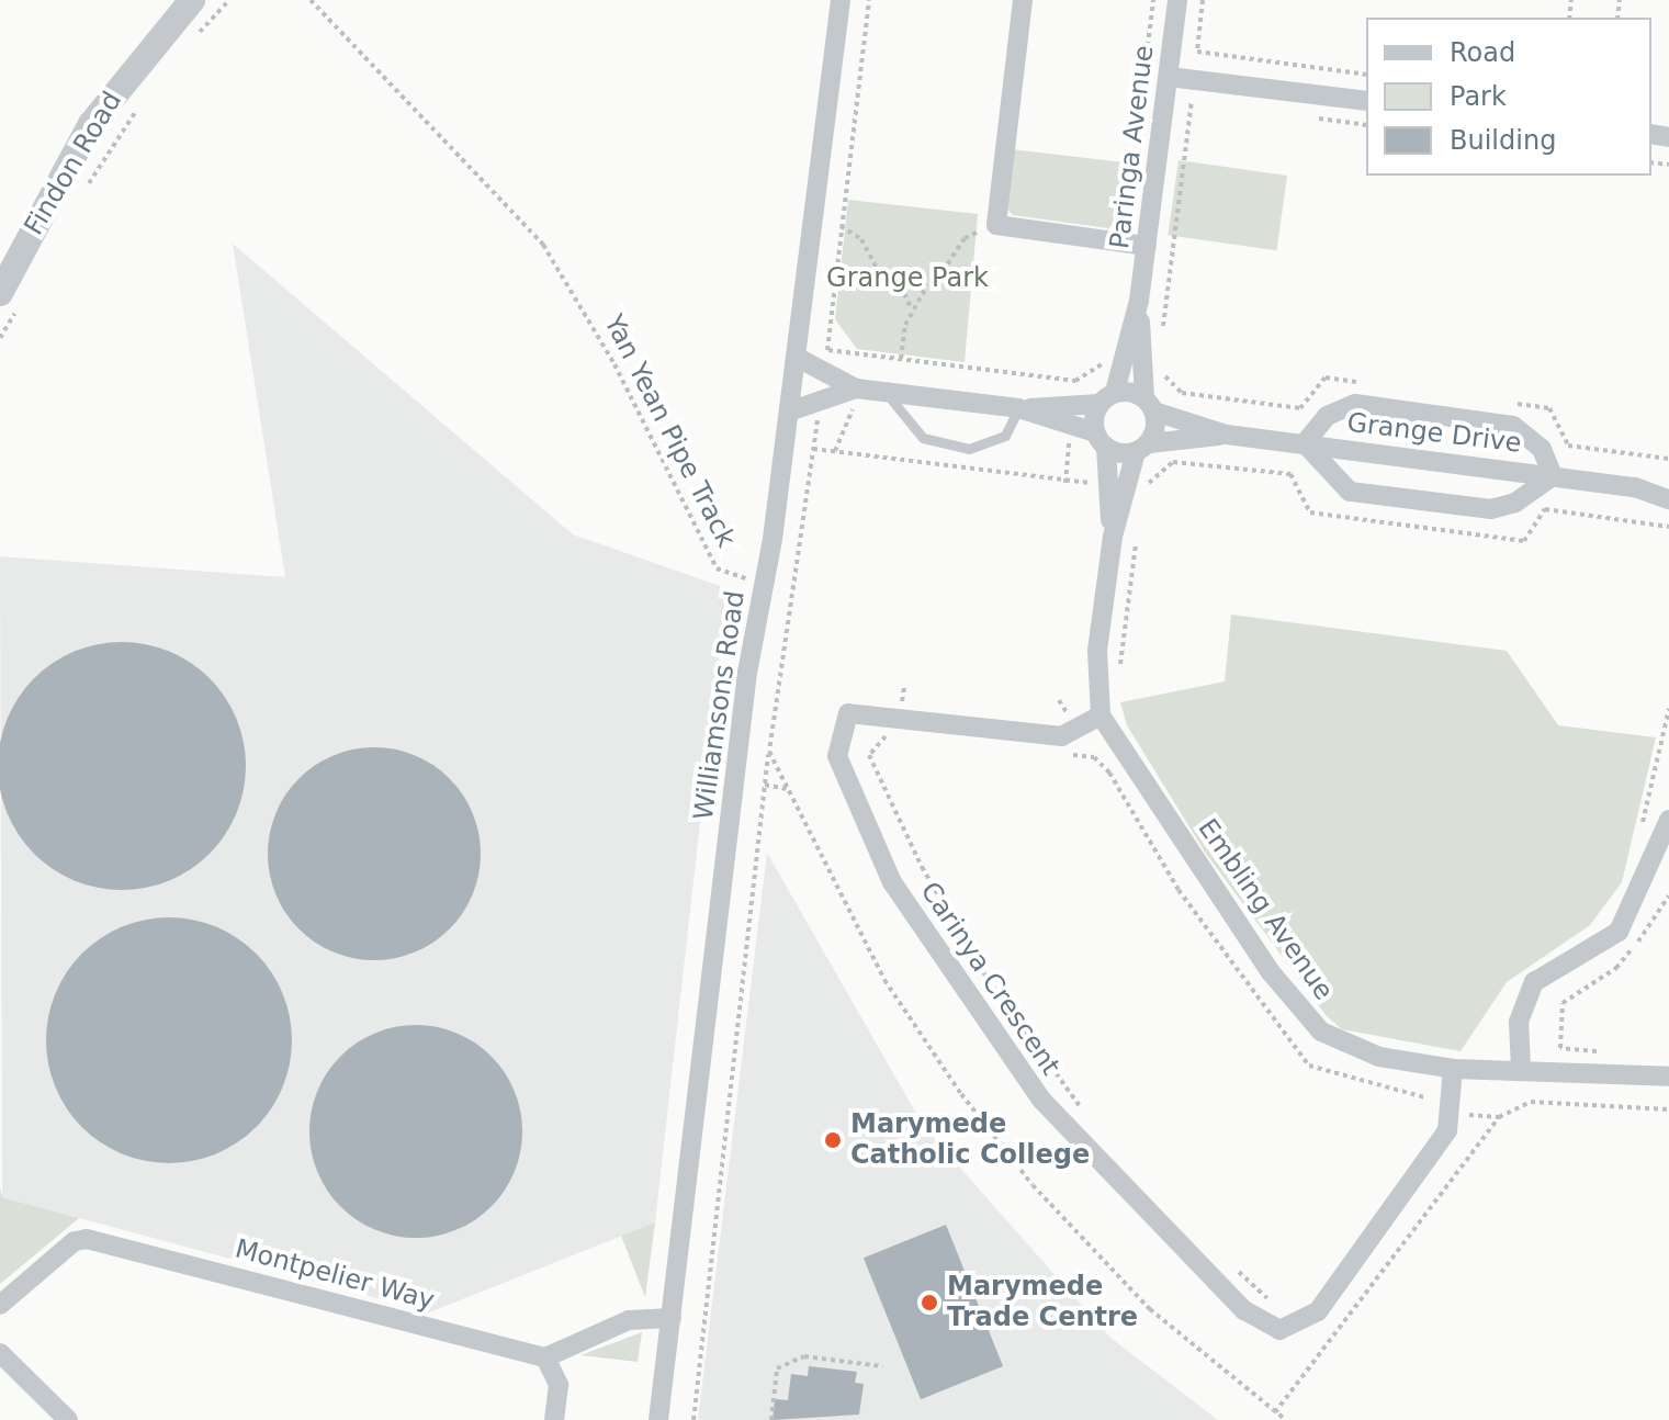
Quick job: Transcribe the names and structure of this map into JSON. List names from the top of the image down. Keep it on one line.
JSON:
{"streets":{"street":["Paringa Avenue","Findon Road","Grange Drive","Williamsons Road","Embling Avenue","Carinya Crescent","Montpelier Way"],"path":["Yan Yean Pipe Track"]},"crossings":[["Paringa Avenue","Grange Drive"],["Yan Yean Pipe Track","Williamsons Road"],["Embling Avenue","Carinya Crescent"]],"parks":["Grange Park"],"places":["Marymede Catholic College","Marymede Trade Centre"],"legend":["Road","Park","Building"]}
